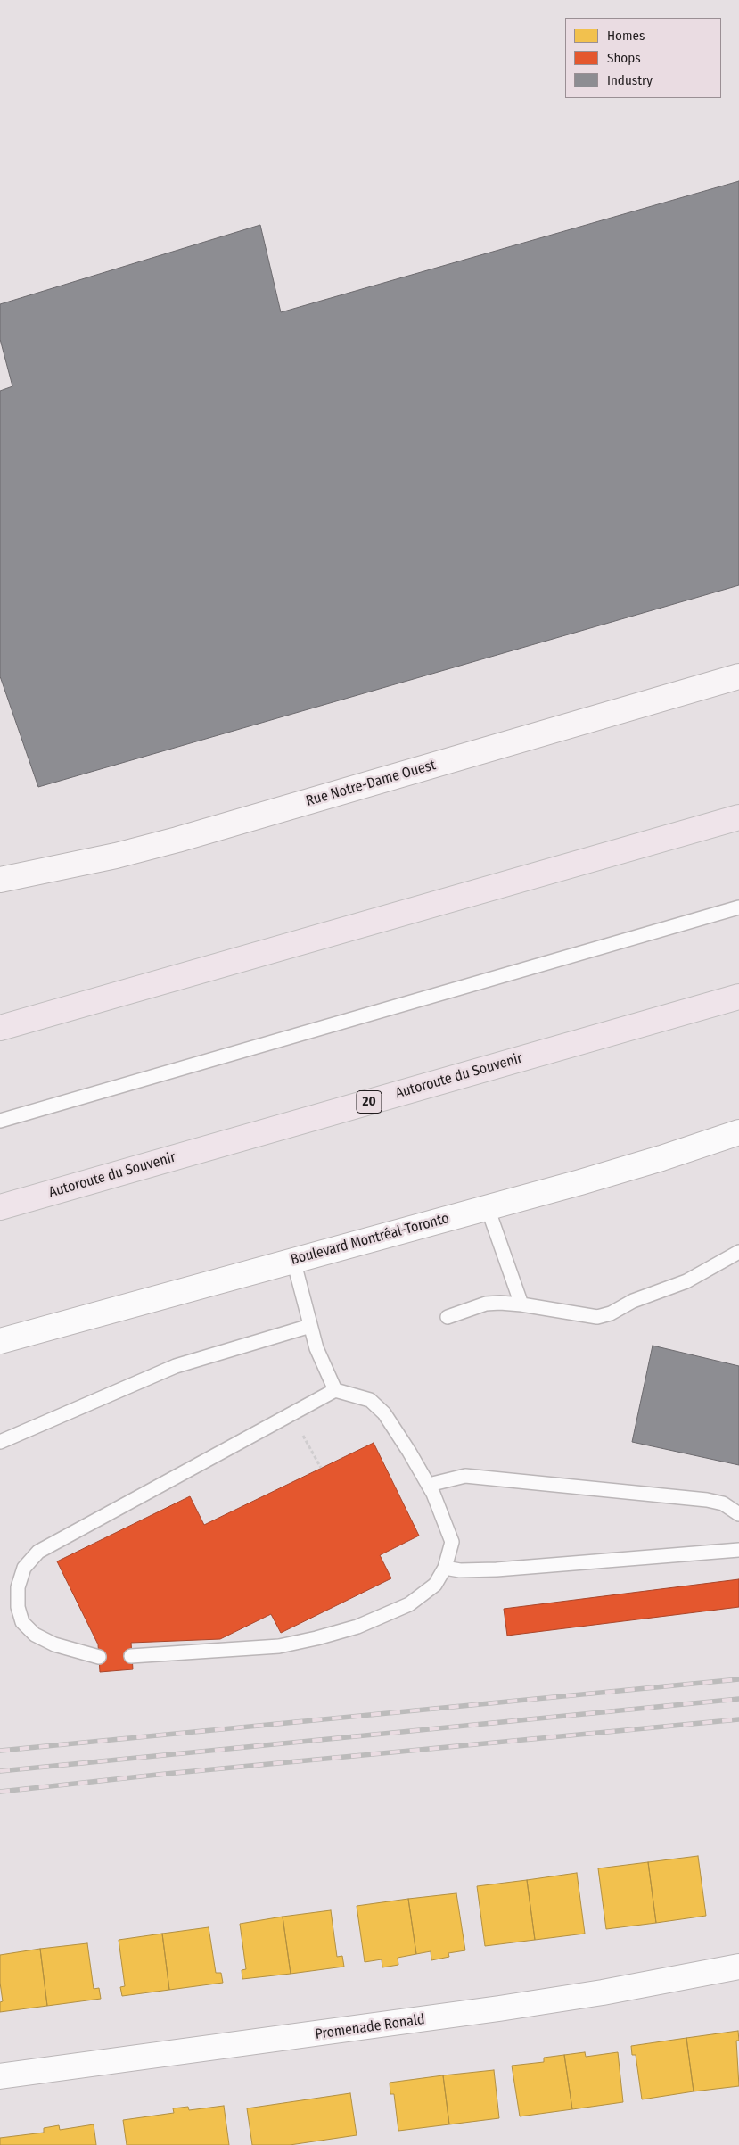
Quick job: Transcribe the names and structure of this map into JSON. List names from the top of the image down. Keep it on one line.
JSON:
{"streets":{"highway":["Autoroute du Souvenir","20"],"main road":["Rue Notre-Dame Ouest"],"street":["Boulevard Montréal-Toronto","Promenade Ronald"]},"legend":["Homes","Shops","Industry"]}
